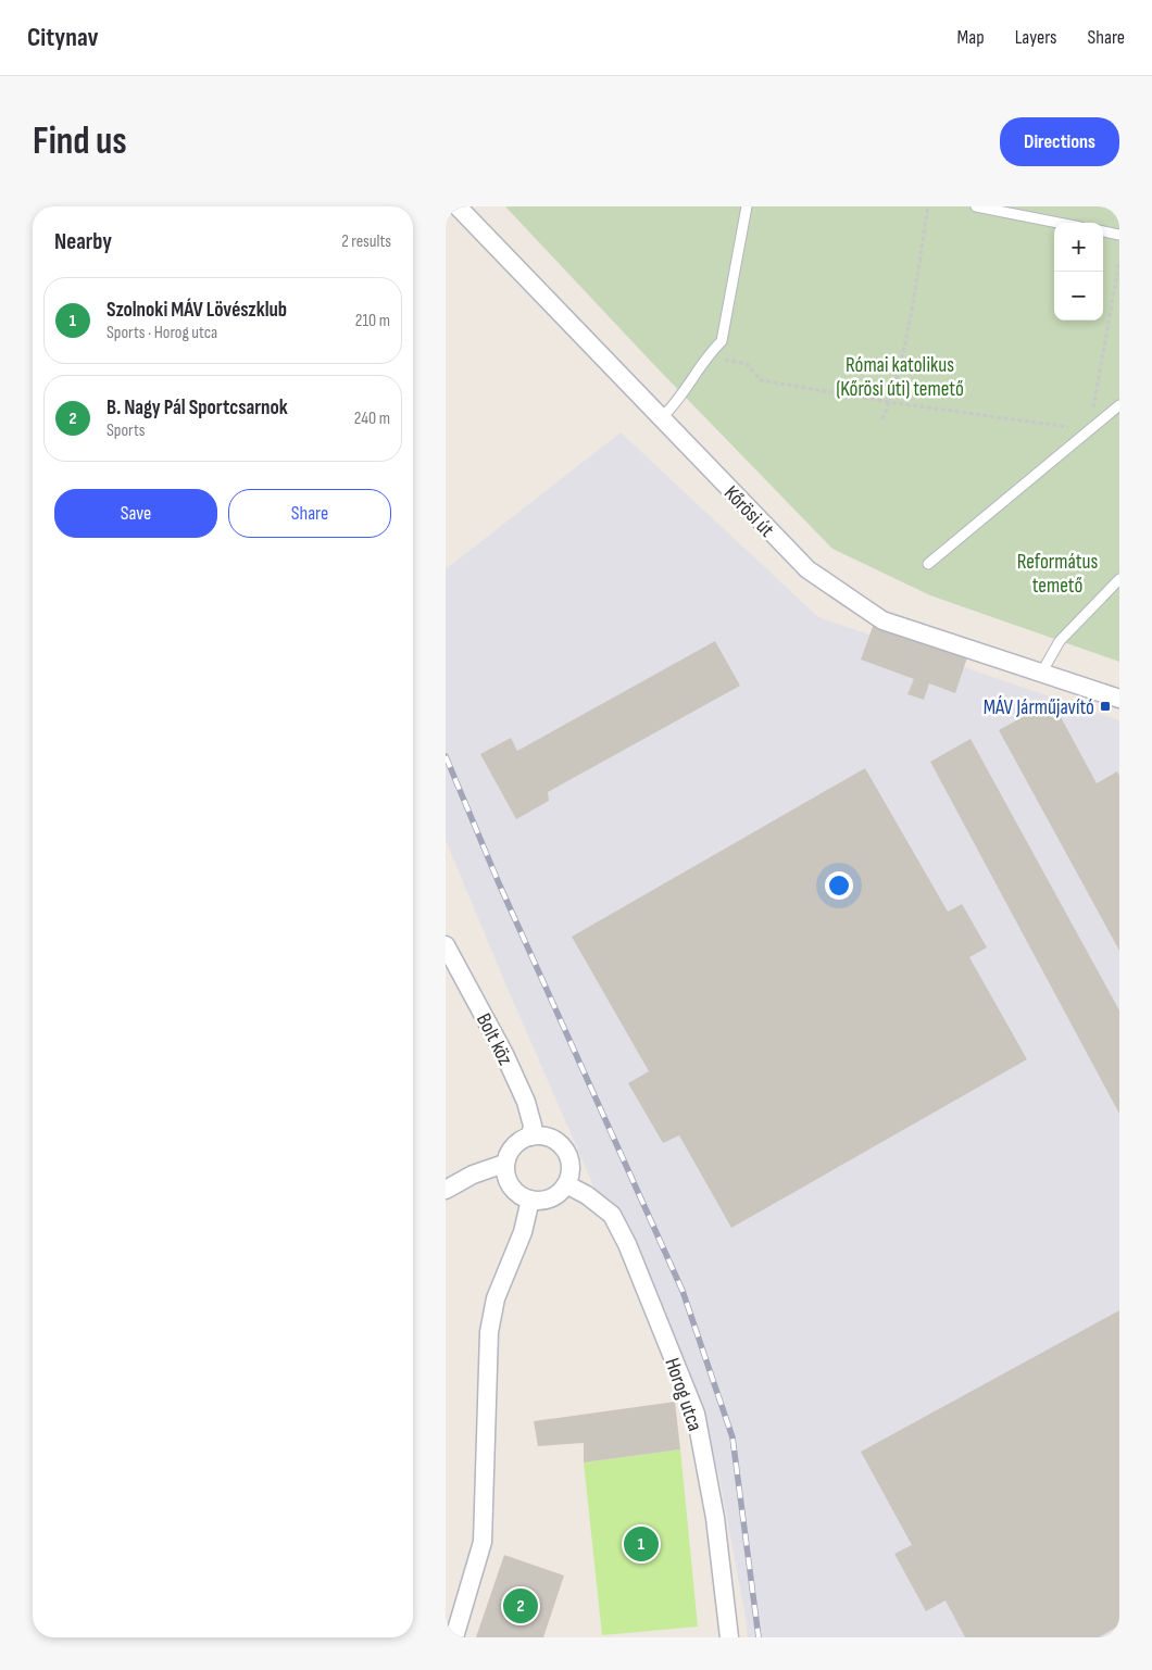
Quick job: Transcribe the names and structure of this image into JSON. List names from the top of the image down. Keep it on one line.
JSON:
{"streets":{"street":["Kőrösi út","Bolt köz","Horog utca"]},"crossings":[["Bolt köz","Horog utca"]],"parks":["Római katolikus (Kőrösi úti) temető","Református temető"],"places":{"transit":["MÁV Járműjavító"]},"page":{"header":"Citynav","nav":["Map","Layers","Share"],"buttons":["Directions",["Save","Share"]],"title":"Find us","heading":["Nearby","2 results"],"map_buttons":["+","−"],"list":[{"mark":"1","name":"Szolnoki MÁV Lövészklub","note":"Sports · Horog utca","value":"210 m"},{"mark":"2","name":"B. Nagy Pál Sportcsarnok","note":"Sports","value":"240 m"}],"pins":["1","2"]}}
